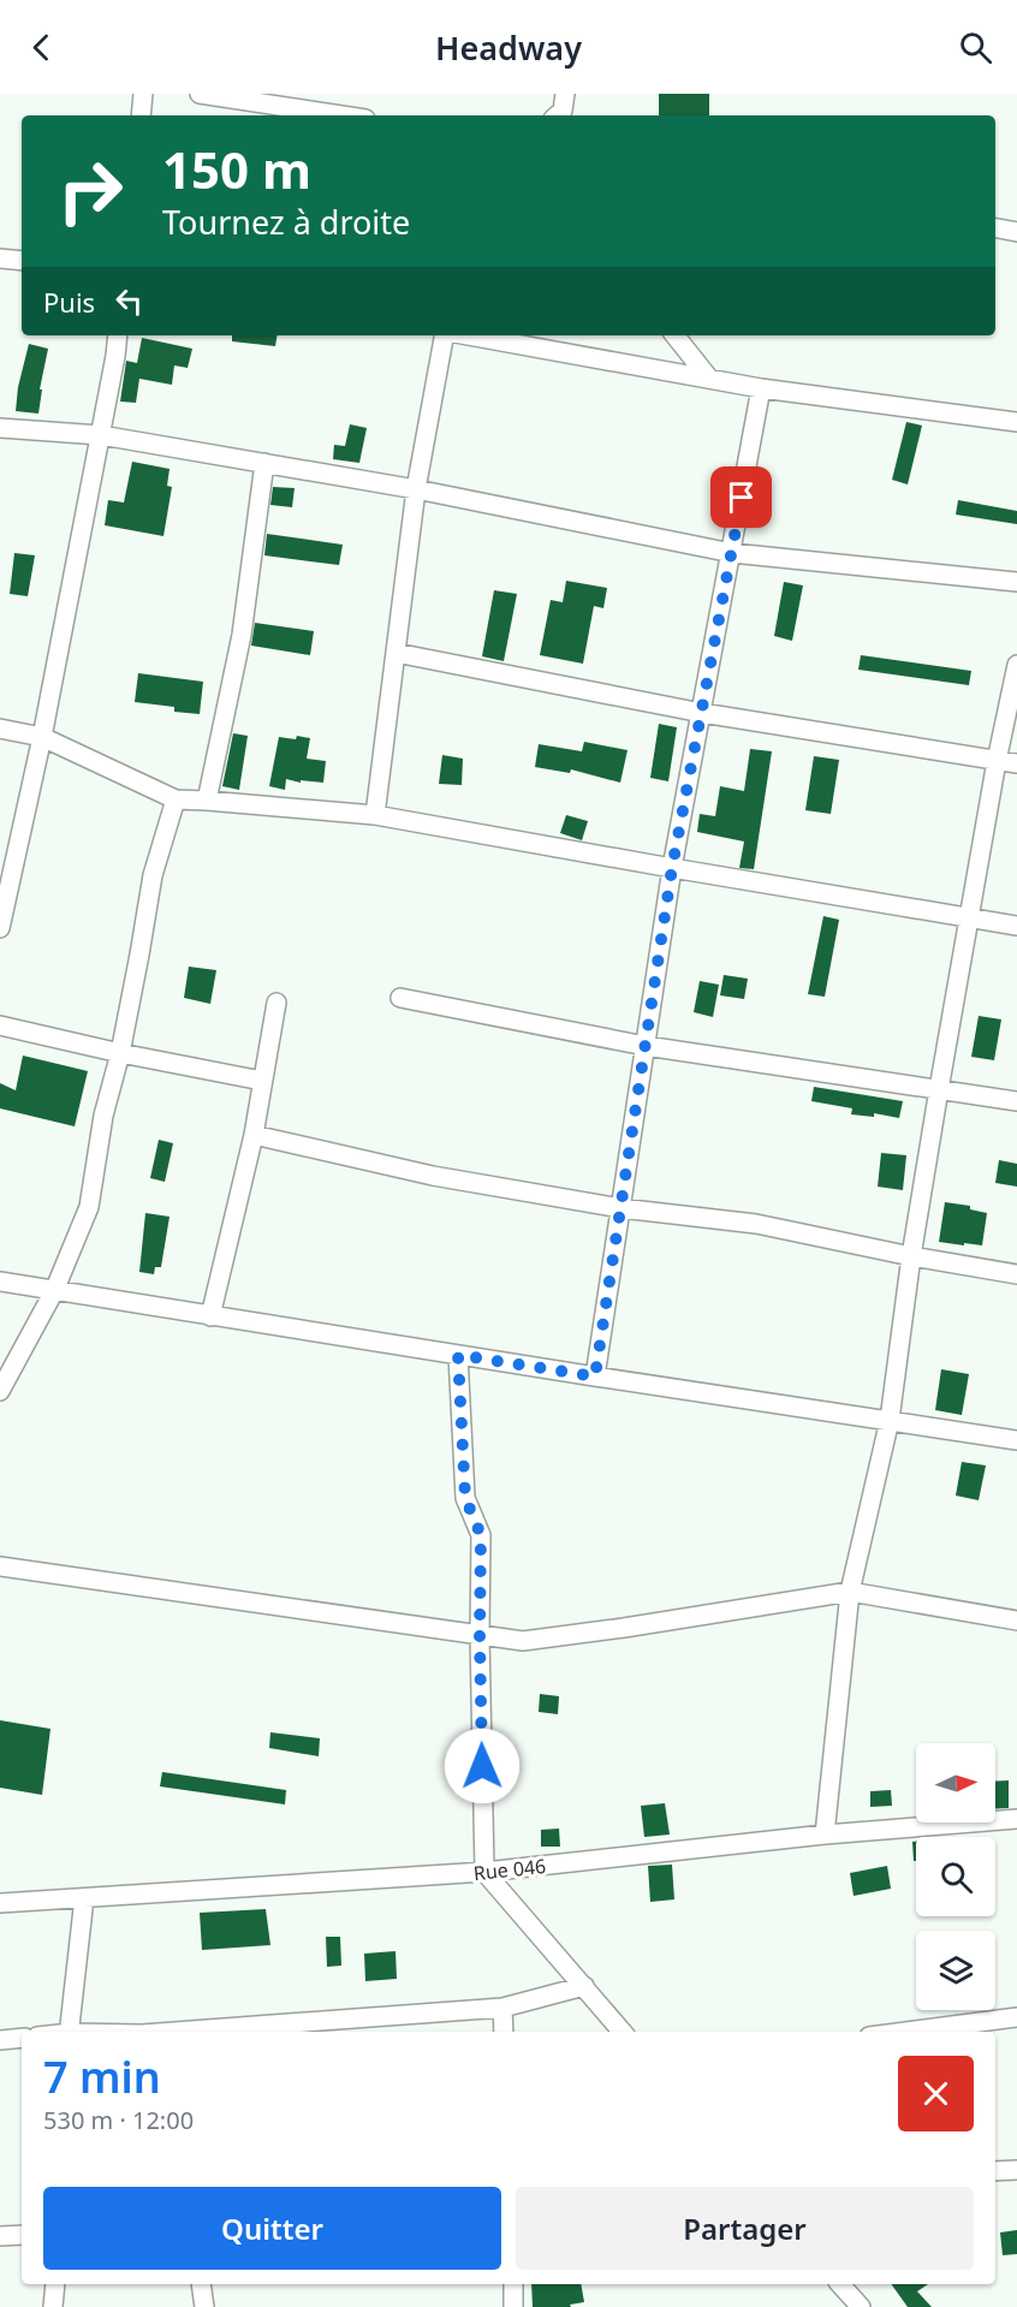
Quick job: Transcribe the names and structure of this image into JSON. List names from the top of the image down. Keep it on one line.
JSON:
{"streets":{"street":["Rue 046"]},"north":"right","page":{"header":"Headway","turn":["150 m","Tournez à droite"],"then":"Puis","heading":["7 min","530 m · 12:00"],"buttons":["Quitter","Partager"]}}
